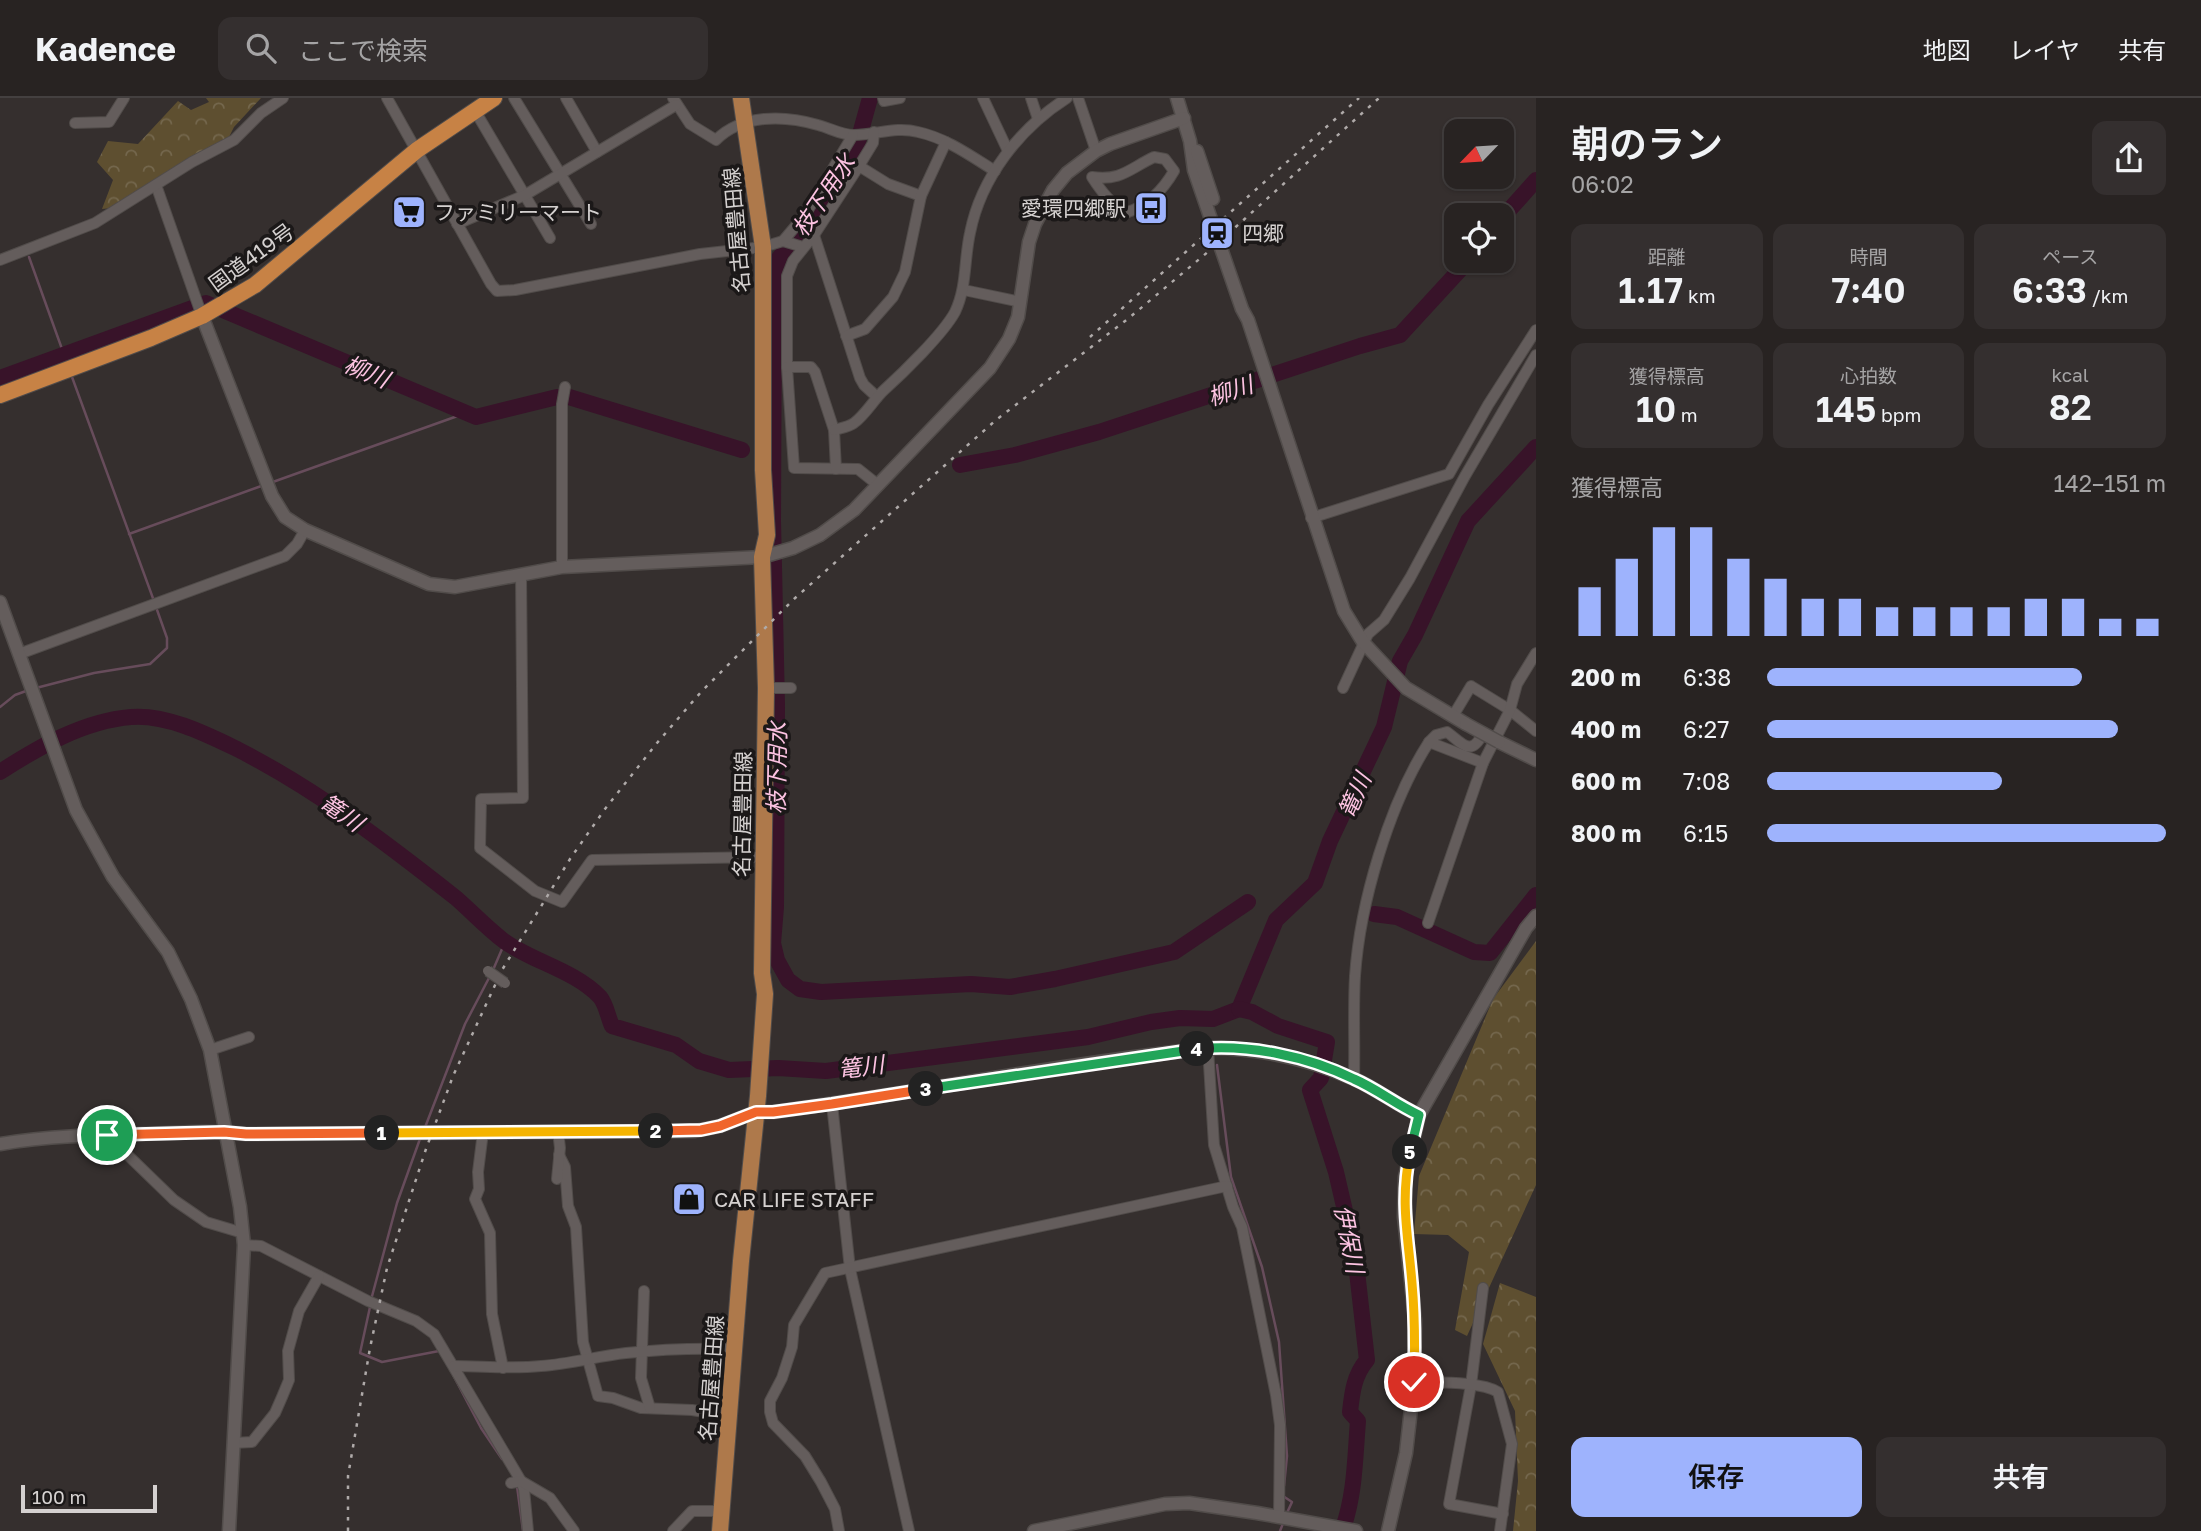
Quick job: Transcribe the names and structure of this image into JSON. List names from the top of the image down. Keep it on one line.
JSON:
{"streets":{"highway":["国道419号"],"main road":["名古屋豊田線"]},"water":["枝下用水","柳川","篭川","伊保川"],"places":{"bus stop":["愛環四郷駅"],"supermarket":["ファミリーマート"],"station":["四郷"],"shop":["CAR LIFE STAFF"]},"scale_bar":"100 m","north":"bottom left","page":{"header":"Kadence","search":"ここで検索","nav":["地図","レイヤ","共有"],"heading":["朝のラン","06:02"],"stats":[["距離","1.17 km"],["時間","7:40"],["ペース","6:33 /km"],["獲得標高","10 m"],["心拍数","145 bpm"],["kcal","82"]],"chart":["獲得標高","142–151 m"],"list":[{"name":"200 m","note":"6:38"},{"name":"400 m","note":"6:27"},{"name":"600 m","note":"7:08"},{"name":"800 m","note":"6:15"}],"pins":["4","3","2","1","5"],"buttons":["保存","共有"],"scale":"100 m"}}
